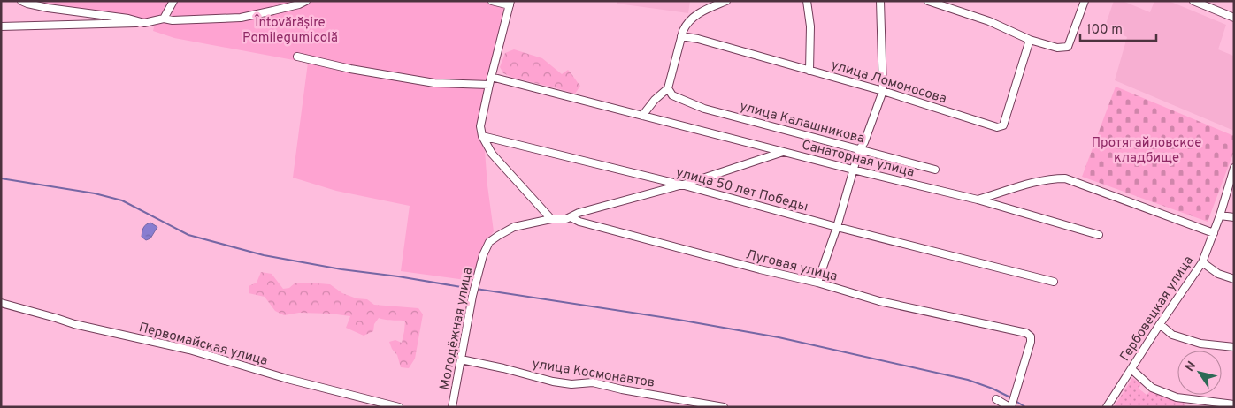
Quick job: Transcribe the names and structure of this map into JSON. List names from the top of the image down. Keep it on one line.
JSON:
{"streets":{"street":["улица Ломоносова","улица Калашникова","Санаторная улица","улица 50 лет Победы","Луговая улица","Гербовецкая улица","Молодёжная улица","Первомайская улица","улица Космонавтов"]},"crossings":[["Молодёжная улица","улица Космонавтов"]],"parks":["Întovărășire Pomilegumicolă","Протягайловское кладбище"],"scale_bar":"100 m","north":"top left"}
